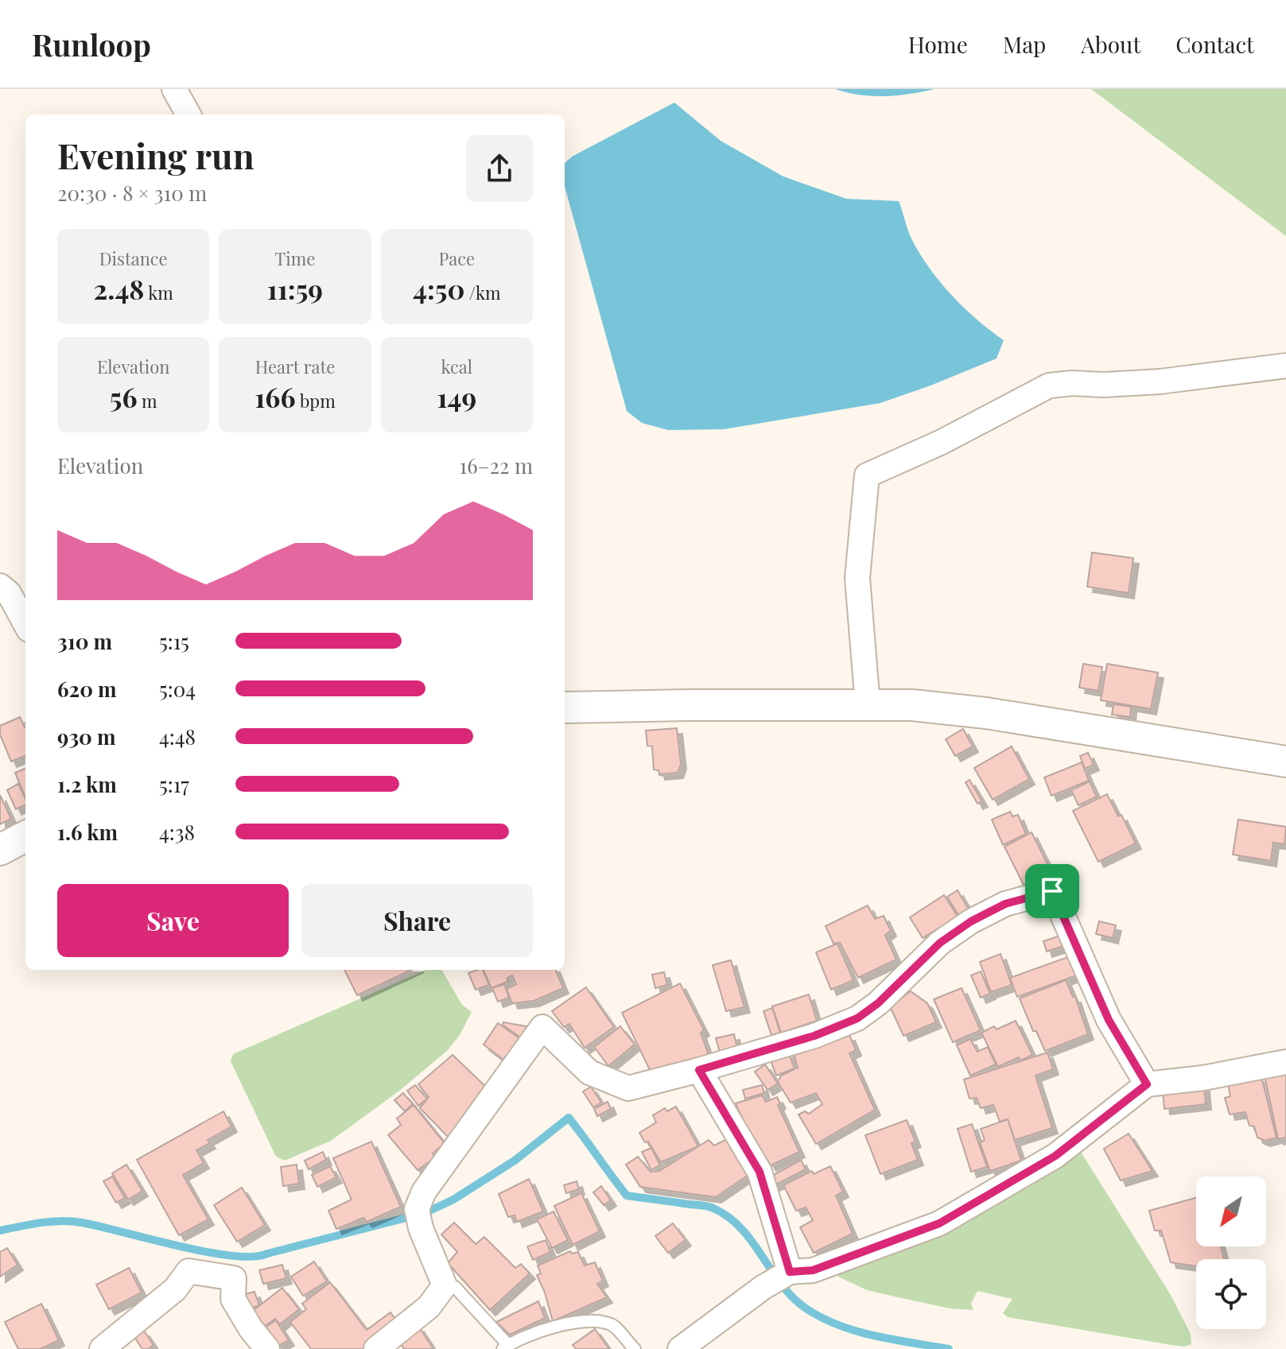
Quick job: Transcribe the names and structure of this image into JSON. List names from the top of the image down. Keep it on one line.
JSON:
{"north":"bottom left","page":{"header":"Runloop","nav":["Home","Map","About","Contact"],"heading":["Evening run","20:30 · 8 × 310 m"],"stats":[["Distance","2.48 km"],["Time","11:59"],["Pace","4:50 /km"],["Elevation","56 m"],["Heart rate","166 bpm"],["kcal","149"]],"chart":["Elevation","16–22 m"],"list":[{"name":"310 m","note":"5:15"},{"name":"620 m","note":"5:04"},{"name":"930 m","note":"4:48"},{"name":"1.2 km","note":"5:17"},{"name":"1.6 km","note":"4:38"}],"buttons":["Save","Share"]}}
